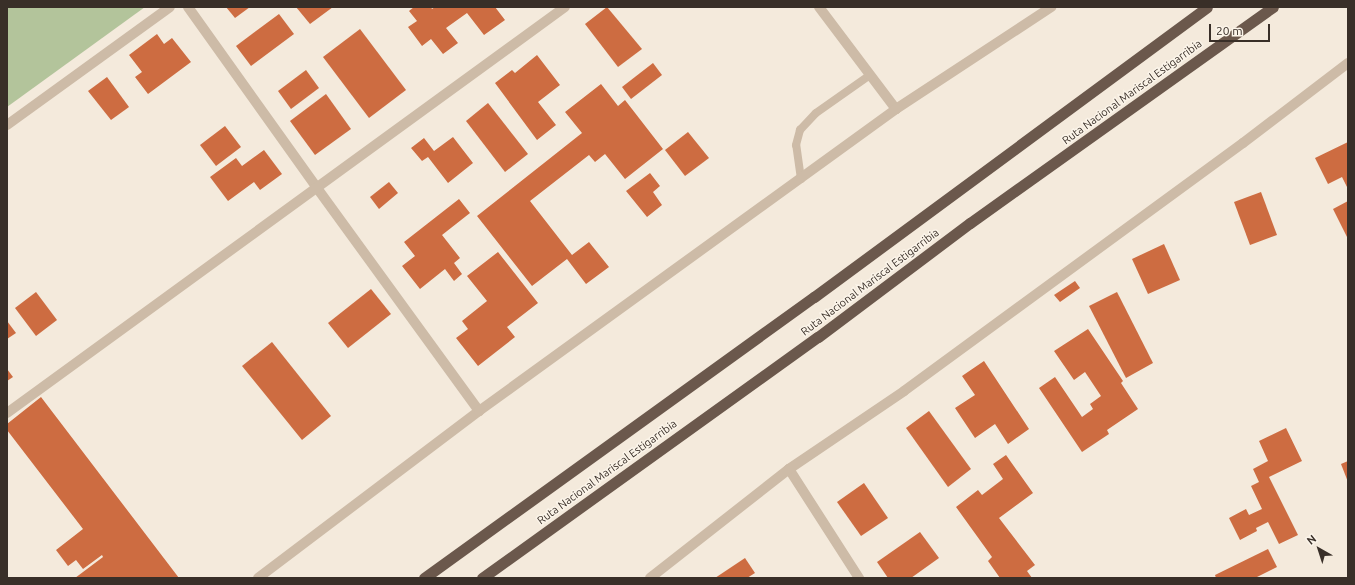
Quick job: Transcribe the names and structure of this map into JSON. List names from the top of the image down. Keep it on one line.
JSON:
{"streets":{"highway":["Ruta Nacional Mariscal Estigarribia"]},"scale_bar":"20 m","north":"top left"}
